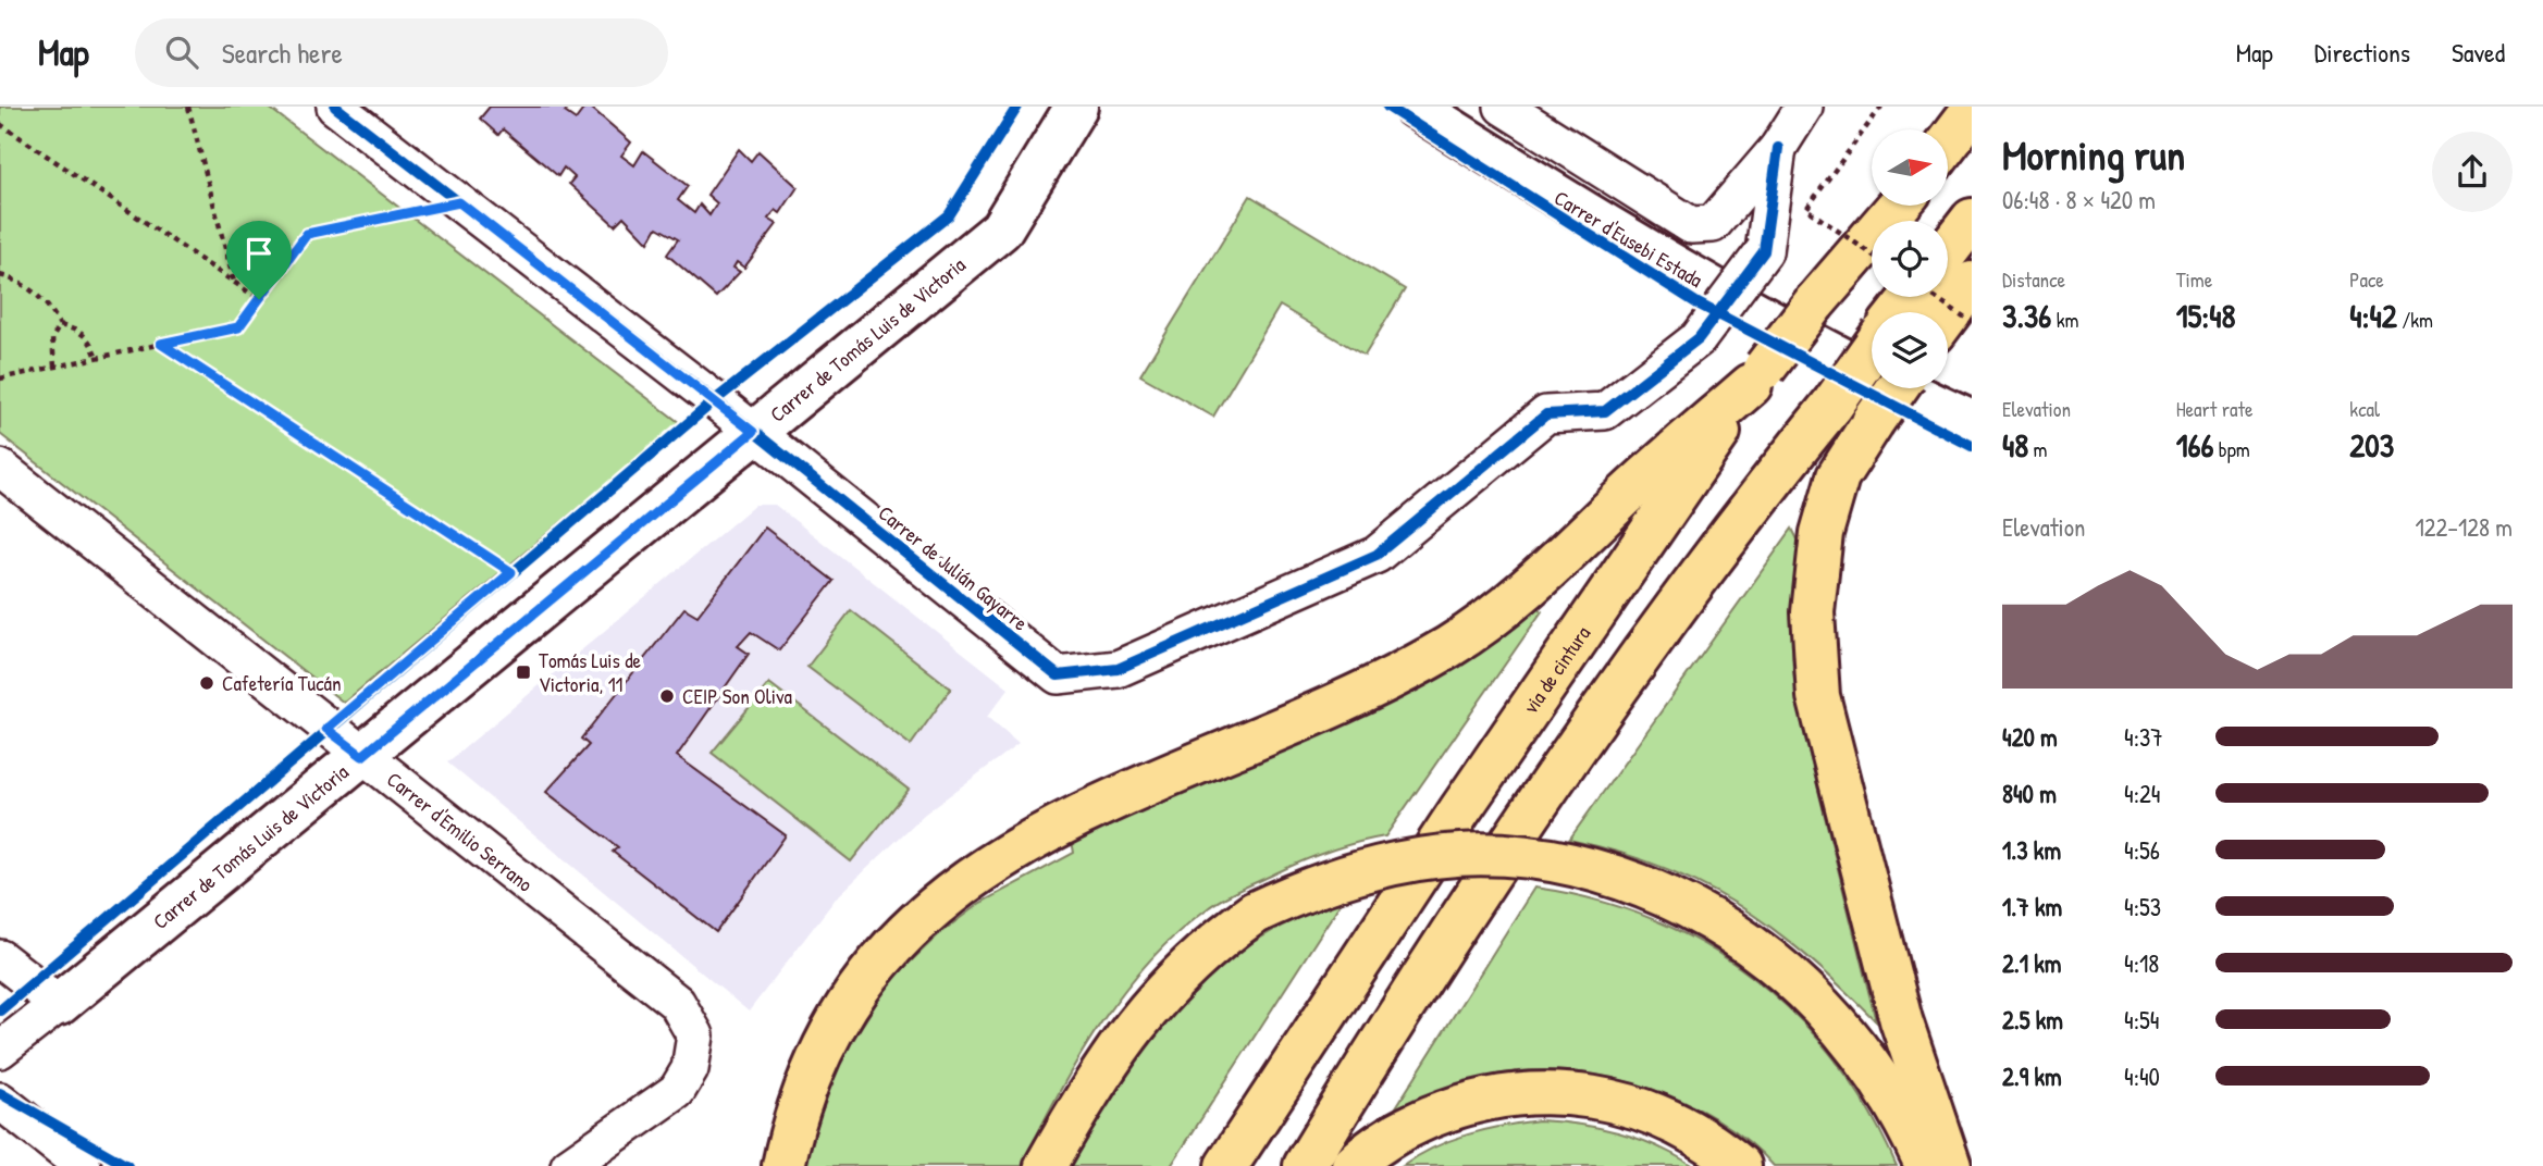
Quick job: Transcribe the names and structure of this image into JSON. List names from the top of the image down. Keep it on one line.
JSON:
{"streets":{"highway":["via de cintura"],"street":["Carrer d'Eusebi Estada","Carrer de Tomás Luis de Victoria","Carrer de Julián Gayarre","Carrer d'Emilio Serrano"]},"crossings":[["Carrer de Tomás Luis de Victoria","Carrer de Julián Gayarre"],["Carrer de Tomás Luis de Victoria","Carrer d'Emilio Serrano"]],"places":{"transit":["Tomás Luis de Victoria, 11"],"other":["Cafetería Tucán","CEIP Son Oliva"]},"north":"right","page":{"header":"Map","search":"Search here","nav":["Map","Directions","Saved"],"heading":["Morning run","06:48 · 8 × 420 m"],"stats":[["Distance","3.36 km"],["Time","15:48"],["Pace","4:42 /km"],["Elevation","48 m"],["Heart rate","166 bpm"],["kcal","203"]],"chart":["Elevation","122–128 m"],"list":[{"name":"420 m","note":"4:37"},{"name":"840 m","note":"4:24"},{"name":"1.3 km","note":"4:56"},{"name":"1.7 km","note":"4:53"},{"name":"2.1 km","note":"4:18"},{"name":"2.5 km","note":"4:54"},{"name":"2.9 km","note":"4:40"}]}}
